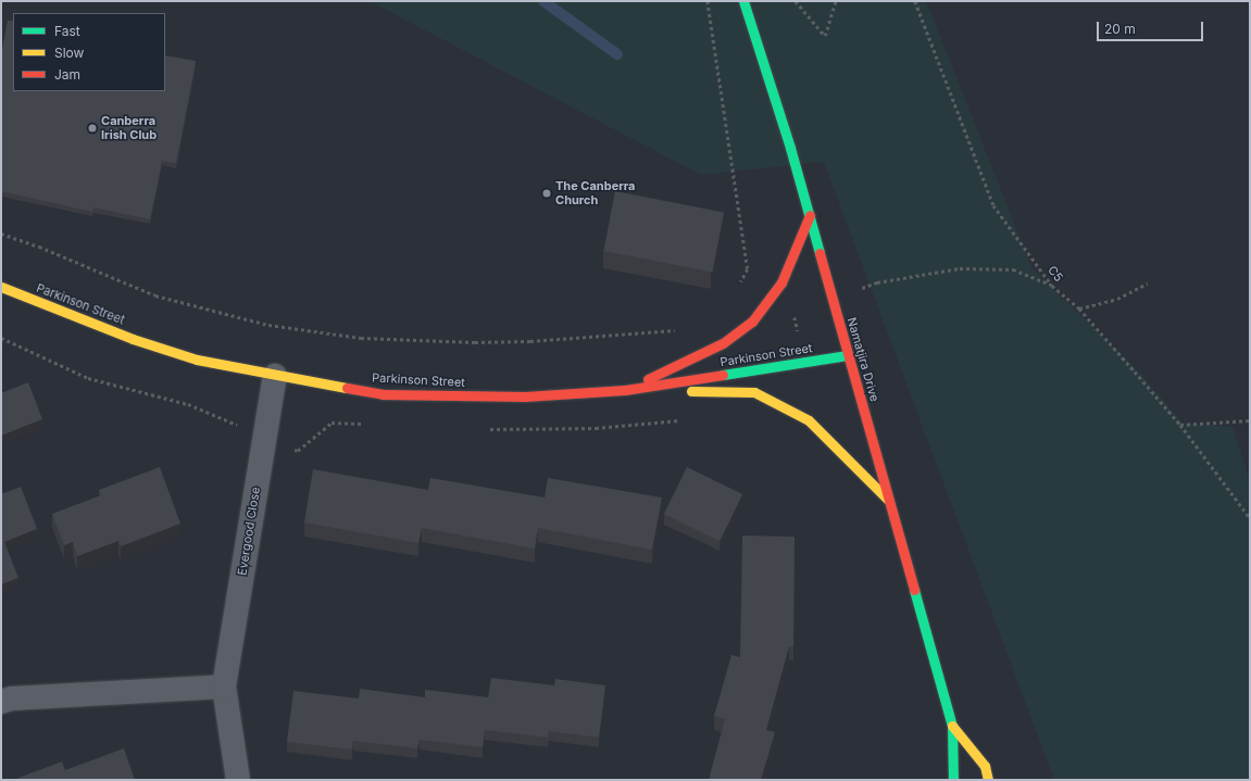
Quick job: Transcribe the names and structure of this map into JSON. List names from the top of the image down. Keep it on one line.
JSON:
{"streets":{"main road":["Parkinson Street","Namatjira Drive"],"street":["Evergood Close"],"path":["C5"]},"crossings":[["Parkinson Street","Namatjira Drive"],["Parkinson Street","Evergood Close"]],"places":["Canberra Irish Club","The Canberra Church"],"legend":["Fast","Slow","Jam"],"scale_bar":"20 m"}
